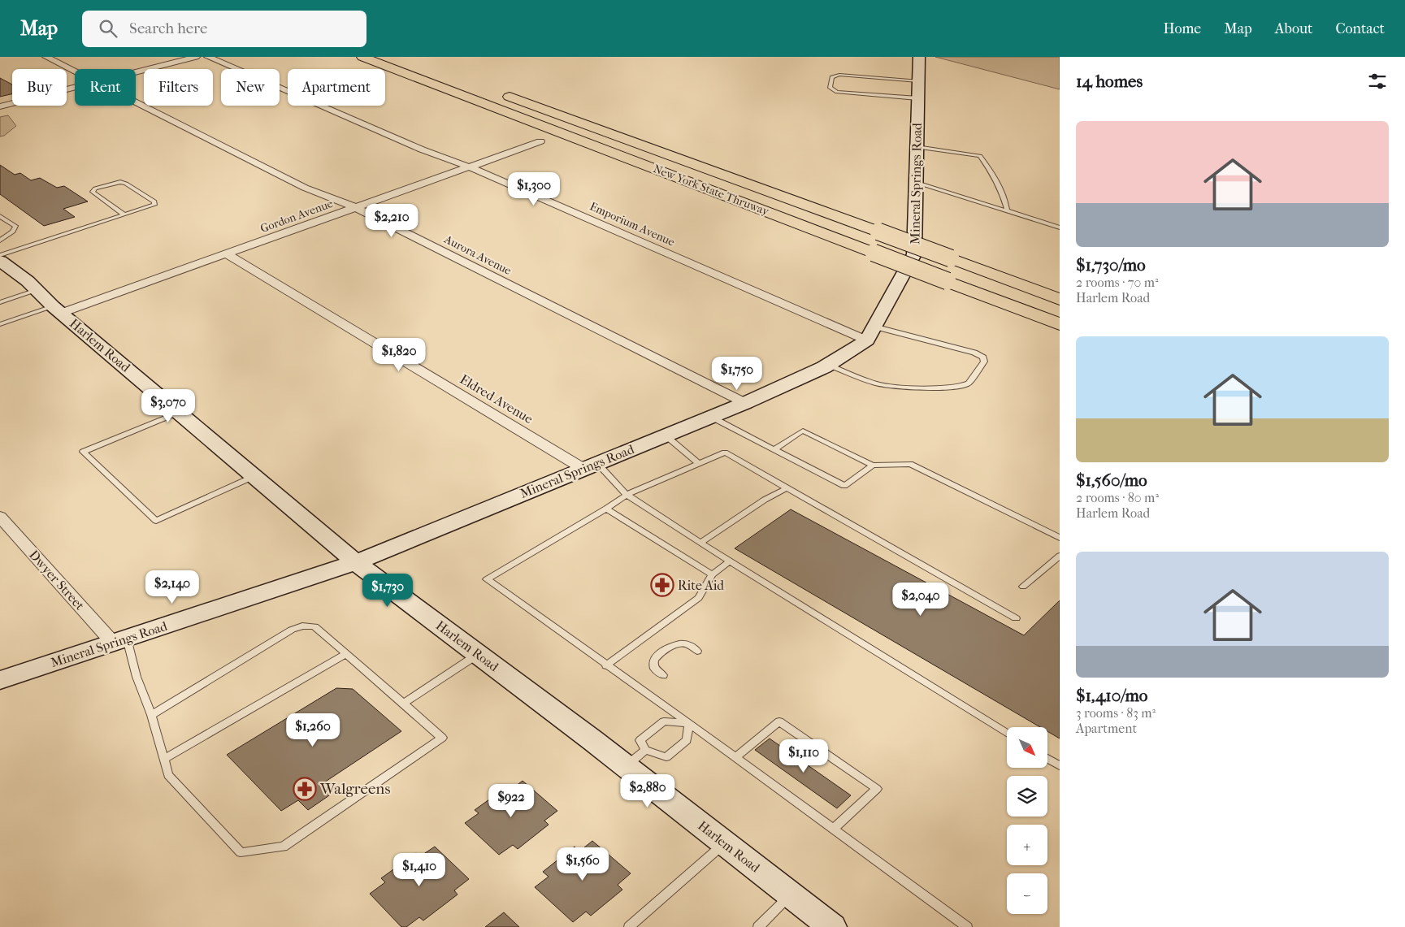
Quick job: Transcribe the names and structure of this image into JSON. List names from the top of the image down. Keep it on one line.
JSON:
{"streets":{"highway":["New York State Thruway"],"street":["Mineral Springs Road","Gordon Avenue","Emporium Avenue","Aurora Avenue","Harlem Road","Eldred Avenue","Dwyer Street"]},"crossings":[["Mineral Springs Road","Emporium Avenue"],["Mineral Springs Road","Aurora Avenue"],["Mineral Springs Road","Harlem Road"],["Mineral Springs Road","Eldred Avenue"],["Mineral Springs Road","Dwyer Street"],["Gordon Avenue","Emporium Avenue"],["Gordon Avenue","Aurora Avenue"],["Gordon Avenue","Harlem Road"],["Gordon Avenue","Eldred Avenue"]],"places":{"pharmacy":["Rite Aid","Walgreens"]},"north":"bottom right","page":{"header":"Map","search":"Search here","nav":["Home","Map","About","Contact"],"heading":"14 homes","chip":["Buy","Rent","Filters","New","Apartment"],"list":[{"name":"$1,730/mo","note":"2 rooms · 70 m² · Harlem Road"},{"name":"$1,560/mo","note":"2 rooms · 80 m² · Harlem Road"},{"name":"$1,410/mo","note":"3 rooms · 83 m² · Apartment"}],"price":["$1,300","$2,210","$1,820","$1,750","$3,070","$2,140","$1,730","$2,040","$1,260","$1,110","$2,880","$922","$1,560","$1,410"],"map_buttons":["+","−"]}}
